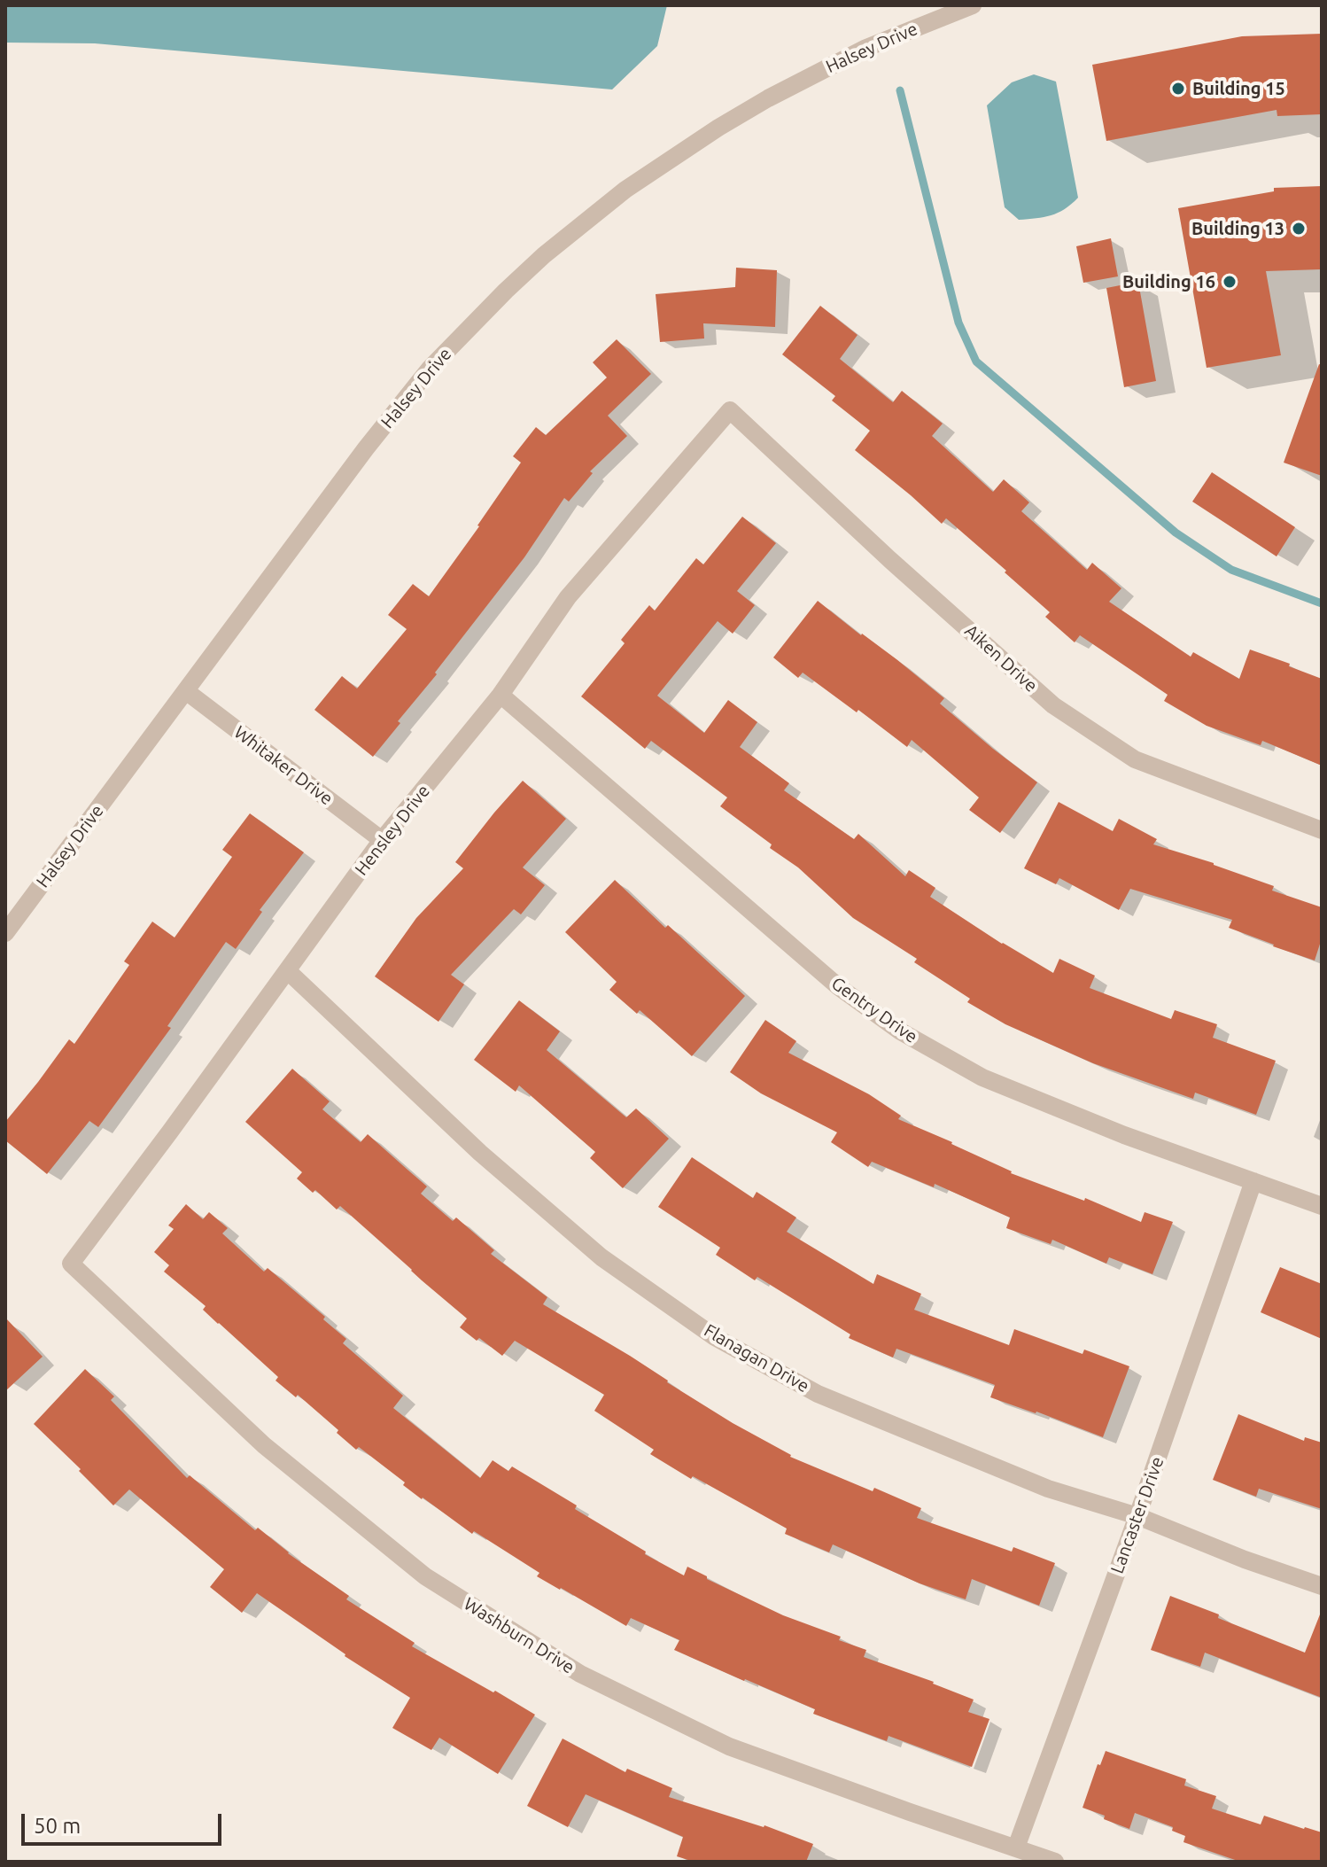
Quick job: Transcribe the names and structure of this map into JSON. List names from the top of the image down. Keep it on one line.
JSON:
{"streets":{"street":["Halsey Drive","Aiken Drive","Whitaker Drive","Hensley Drive","Gentry Drive","Flanagan Drive","Lancaster Drive","Washburn Drive"]},"crossings":[["Halsey Drive","Whitaker Drive"],["Aiken Drive","Hensley Drive"],["Whitaker Drive","Hensley Drive"],["Hensley Drive","Gentry Drive"],["Hensley Drive","Flanagan Drive"],["Hensley Drive","Washburn Drive"],["Gentry Drive","Lancaster Drive"],["Flanagan Drive","Lancaster Drive"],["Lancaster Drive","Washburn Drive"]],"places":["Building 15","Building 13","Building 16"],"scale_bar":"50 m"}
